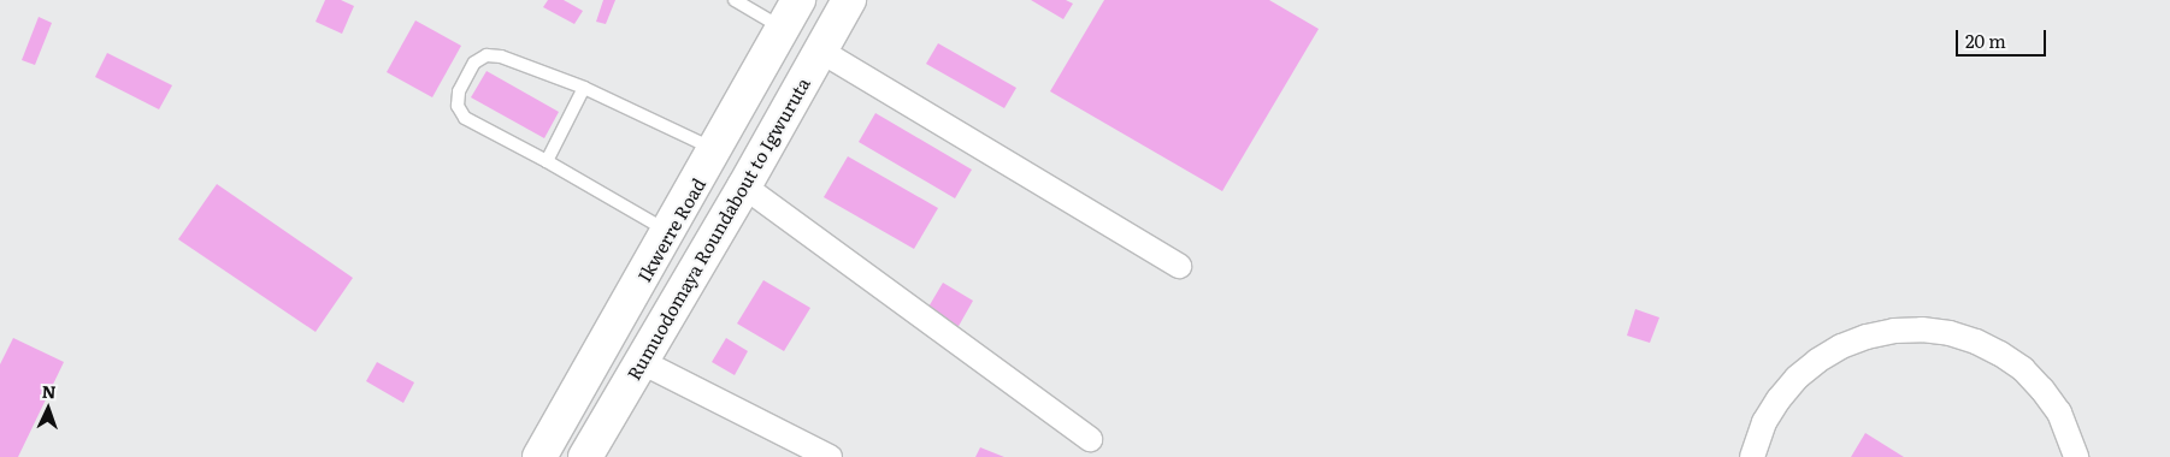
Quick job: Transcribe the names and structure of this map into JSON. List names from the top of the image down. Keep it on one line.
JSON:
{"streets":{"main road":["Rumuodomaya Roundabout to Igwuruta","Ikwerre Road"]},"scale_bar":"20 m","north":"top"}
